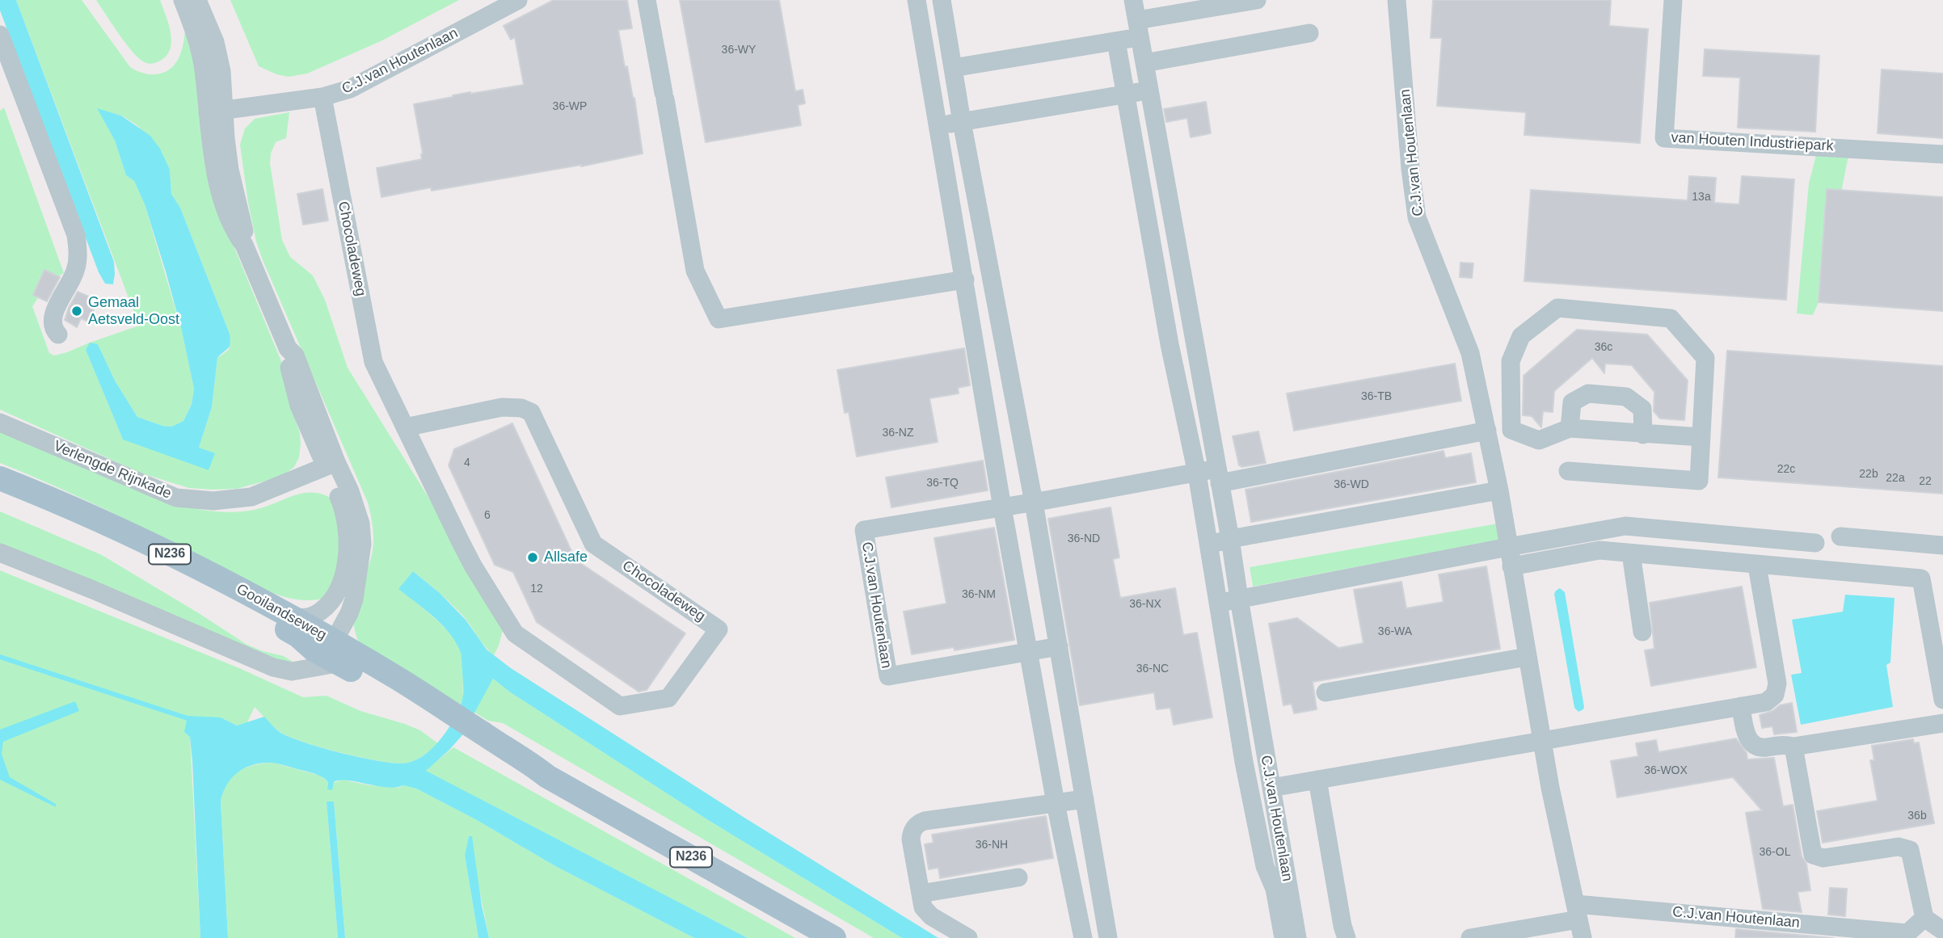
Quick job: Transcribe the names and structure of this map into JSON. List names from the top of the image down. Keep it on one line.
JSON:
{"streets":{"main road":["N236","Gooilandseweg"],"street":["C.J.van Houtenlaan","van Houten Industriepark","Chocoladeweg","Verlengde Rijnkade"]},"crossings":[["C.J.van Houtenlaan","Chocoladeweg"]],"places":["Gemaal Aetsveld-Oost","Allsafe"],"house_numbers":["36-WY","36-WP","13a","36c","36-TB","36-NZ","4","22c","22b","22a","22","36-TQ","36-WD","6","36-ND","12","36-NM","36-NX","36-WA","36-NC","36-WOX","36b","36-NH","36-OL"]}
